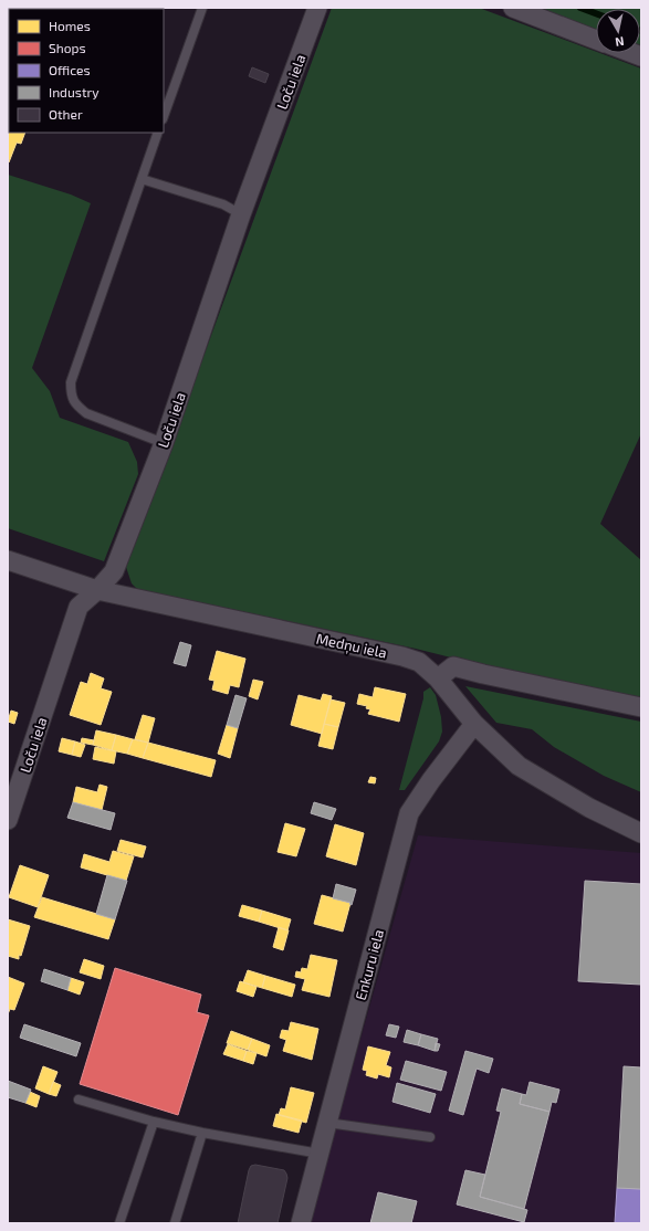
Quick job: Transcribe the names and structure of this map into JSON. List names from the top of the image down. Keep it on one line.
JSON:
{"streets":{"street":["Loču iela","Medņu iela","Enkuru iela"]},"crossings":[["Loču iela","Medņu iela"],["Medņu iela","Enkuru iela"]],"legend":["Homes","Shops","Offices","Industry","Other"],"north":"bottom"}
